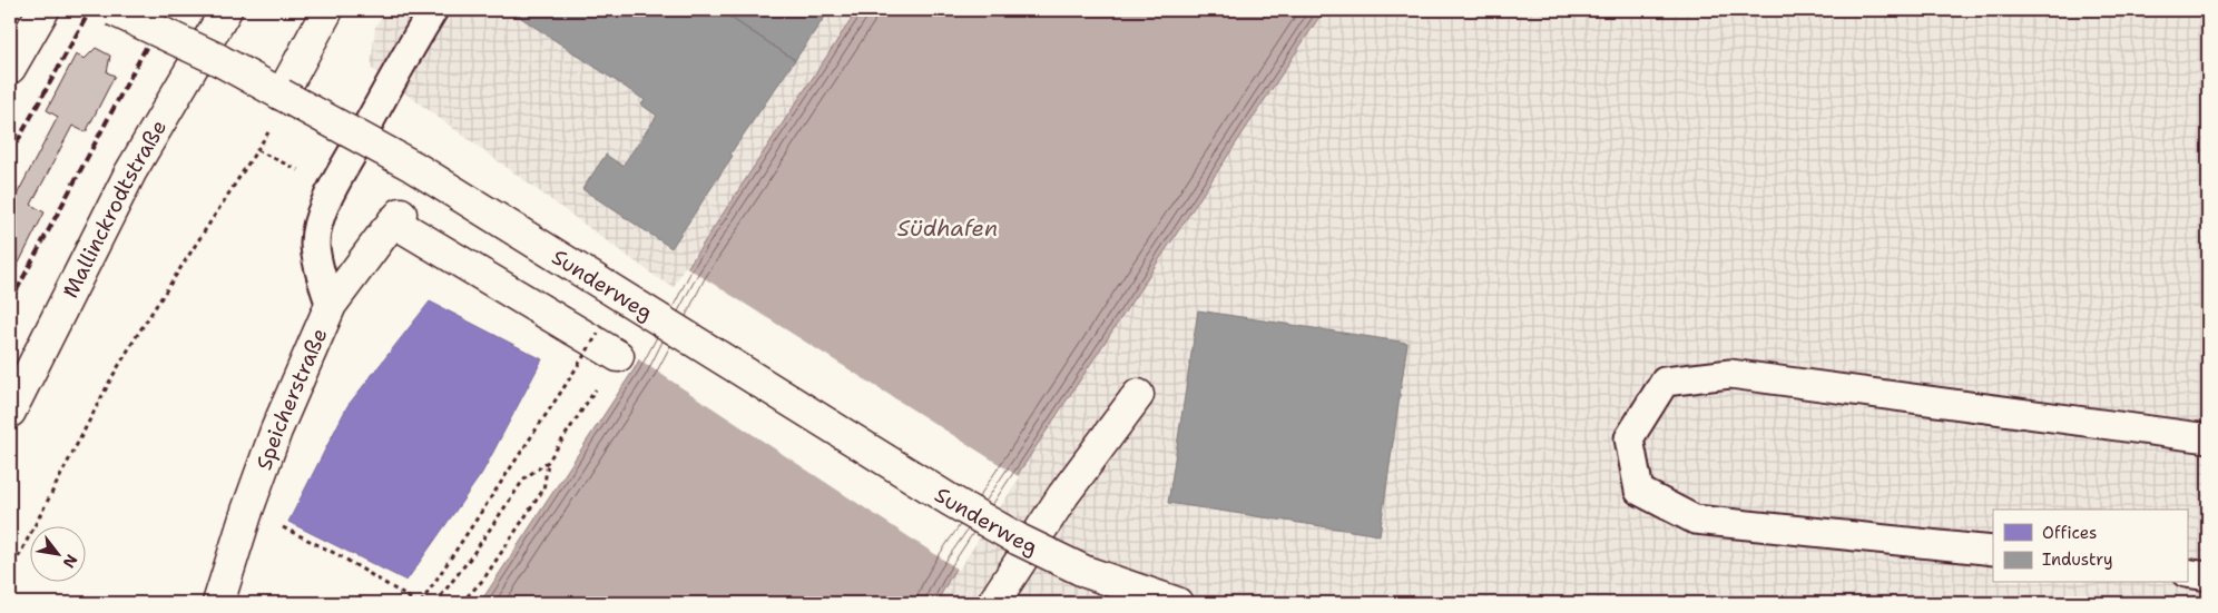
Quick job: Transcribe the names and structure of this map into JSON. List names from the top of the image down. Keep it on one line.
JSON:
{"streets":{"main road":["Mallinckrodtstraße","Sunderweg","Speicherstraße"]},"water":["Südhafen"],"legend":["Offices","Industry"],"north":"bottom right"}
